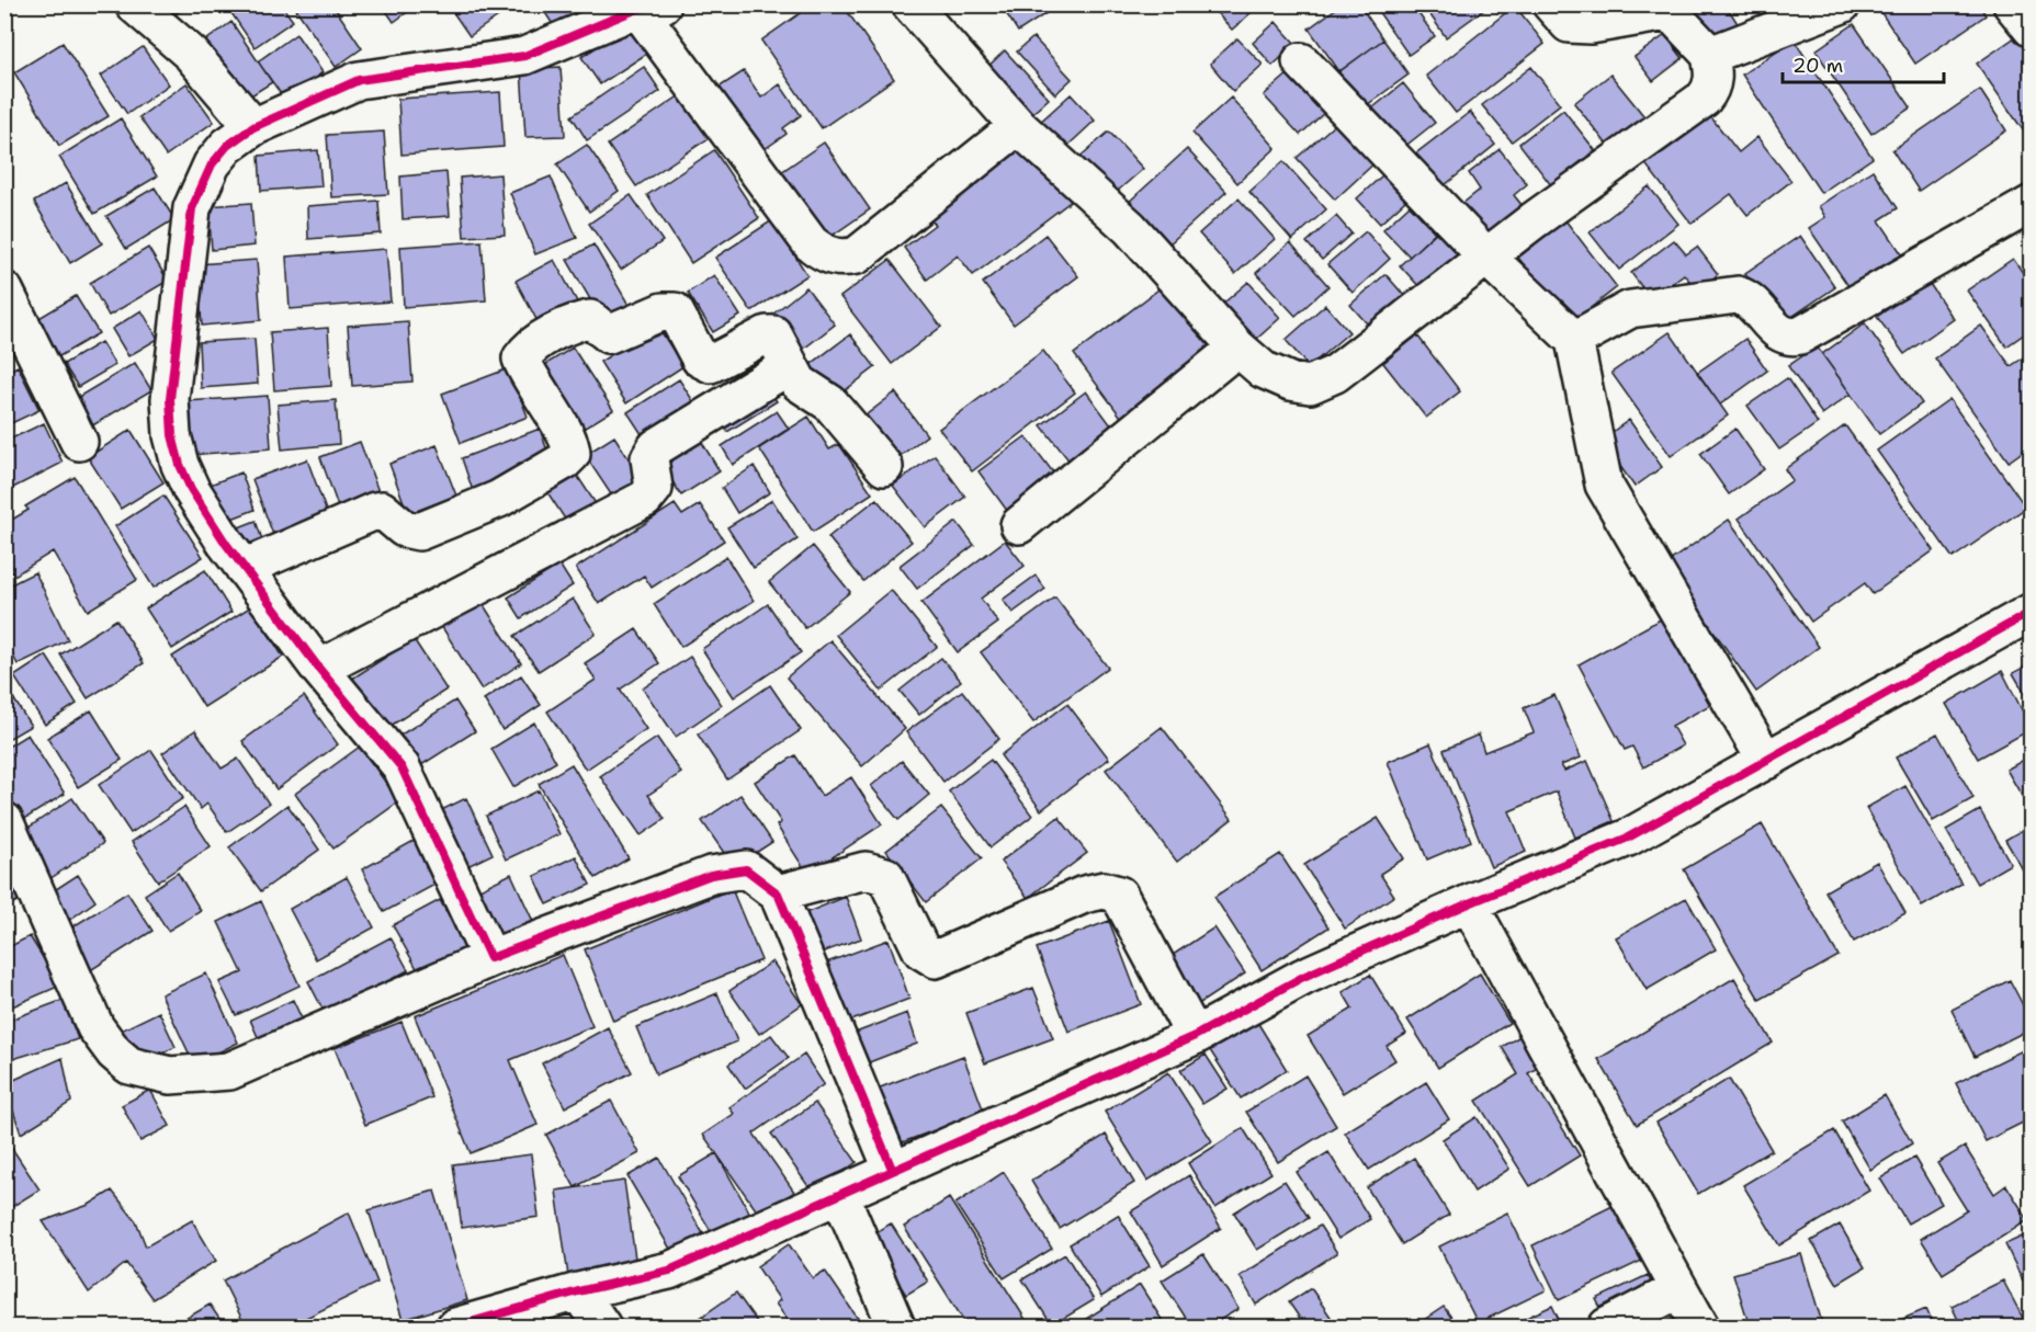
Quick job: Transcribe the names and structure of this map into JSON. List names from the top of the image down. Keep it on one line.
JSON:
{"scale_bar":"20 m"}
